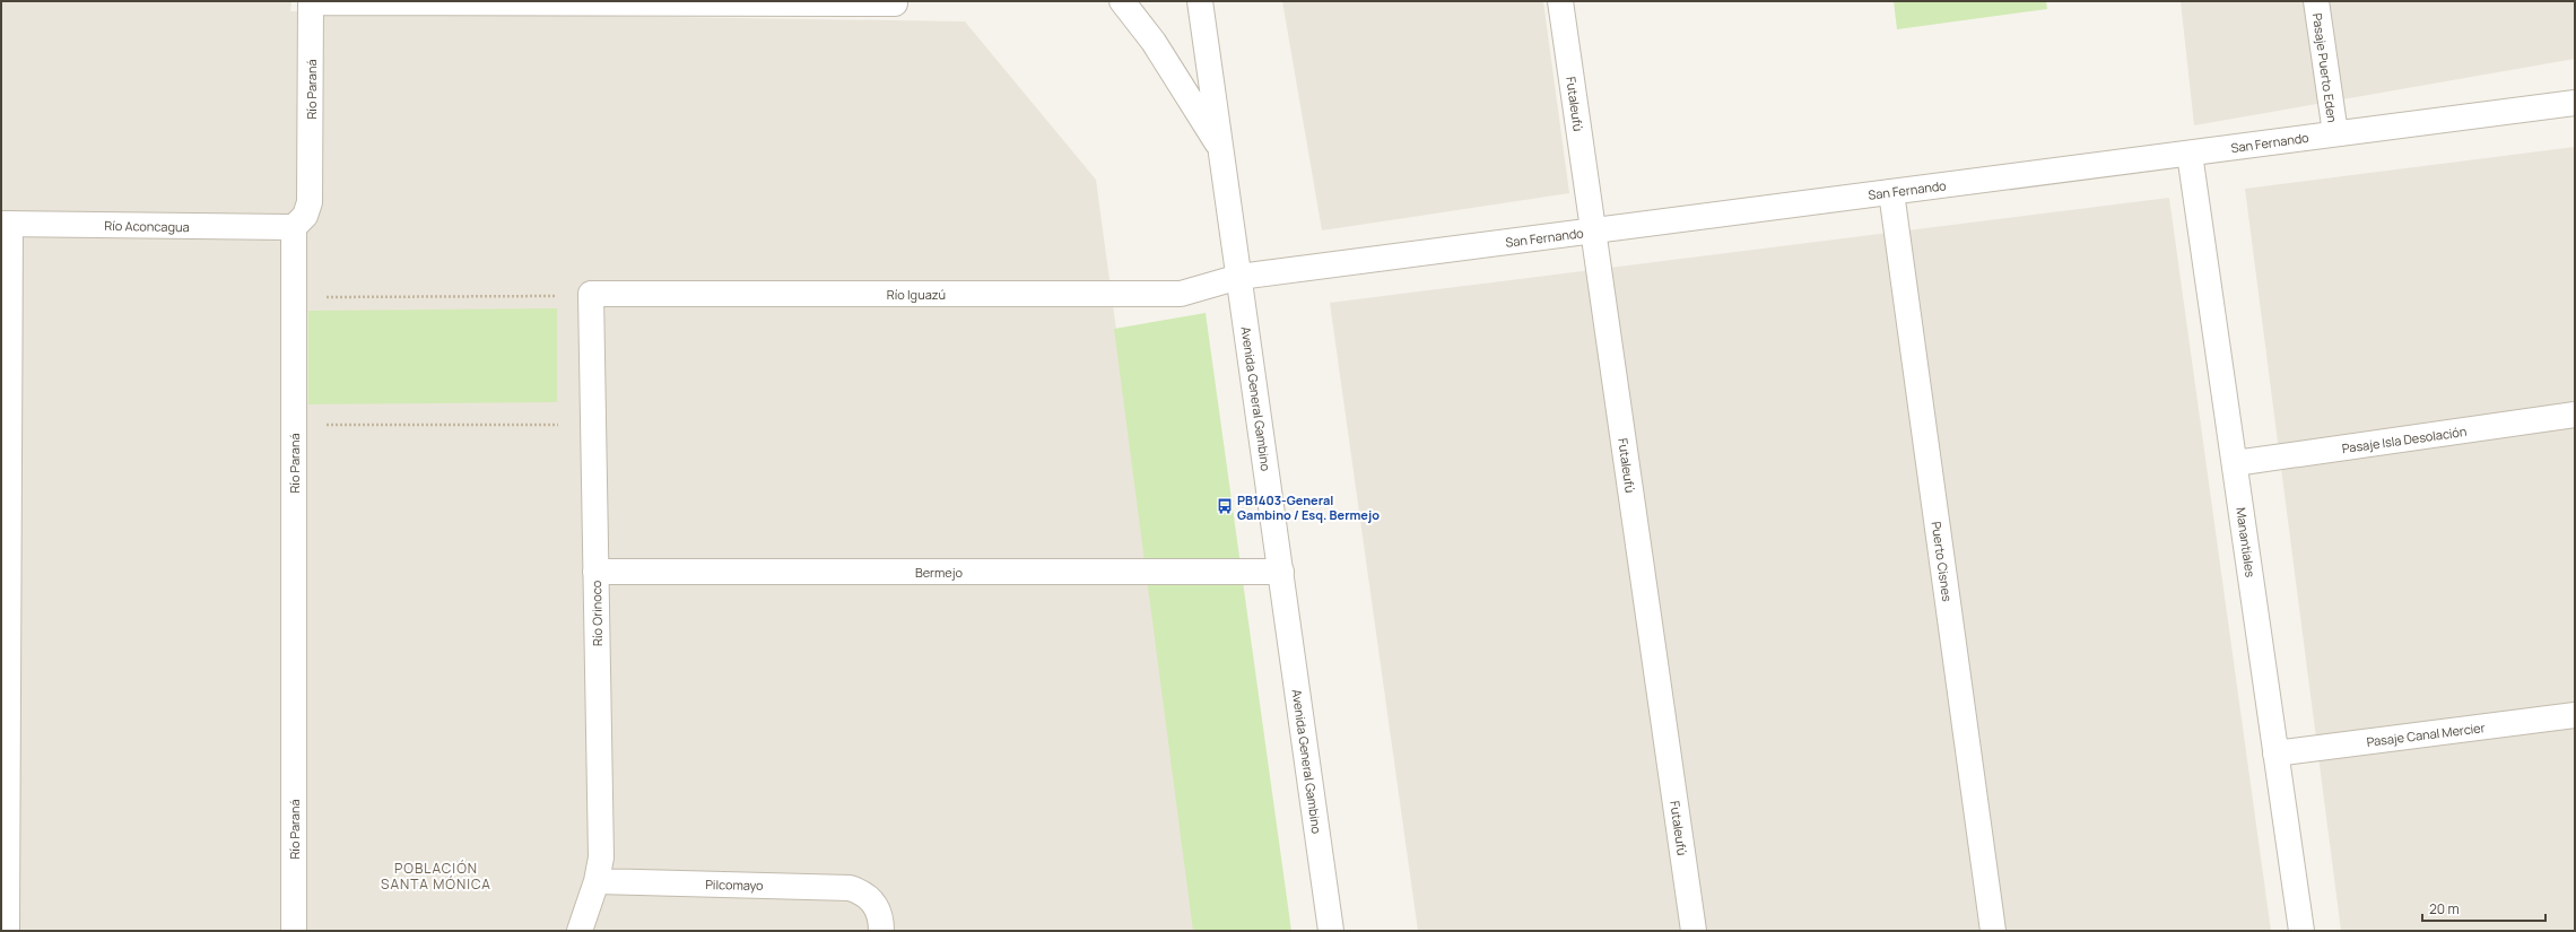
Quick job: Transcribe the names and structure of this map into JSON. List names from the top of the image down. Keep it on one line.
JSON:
{"streets":{"street":["Pasaje Puerto Eden","Río Paraná","Futaleufú","San Fernando","Río Aconcagua","Río Iguazú","Avenida General Gambino","Pasaje Isla Desolación","Manantiales","Puerto Cisnes","Bermejo","Río Orinoco","Pasaje Canal Mercier","Pilcomayo"]},"crossings":[["Pasaje Puerto Eden","San Fernando"],["Río Paraná","Río Aconcagua"],["Futaleufú","San Fernando"],["San Fernando","Río Iguazú"],["San Fernando","Avenida General Gambino"],["San Fernando","Manantiales"],["San Fernando","Puerto Cisnes"],["Río Iguazú","Avenida General Gambino"],["Río Iguazú","Río Orinoco"],["Avenida General Gambino","Bermejo"],["Pasaje Isla Desolación","Manantiales"],["Manantiales","Pasaje Canal Mercier"],["Bermejo","Río Orinoco"],["Río Orinoco","Pilcomayo"]],"districts":["POBLACIÓN SANTA MÓNICA"],"places":{"bus stop":["PB1403-General Gambino / Esq. Bermejo"]},"scale_bar":"20 m"}
